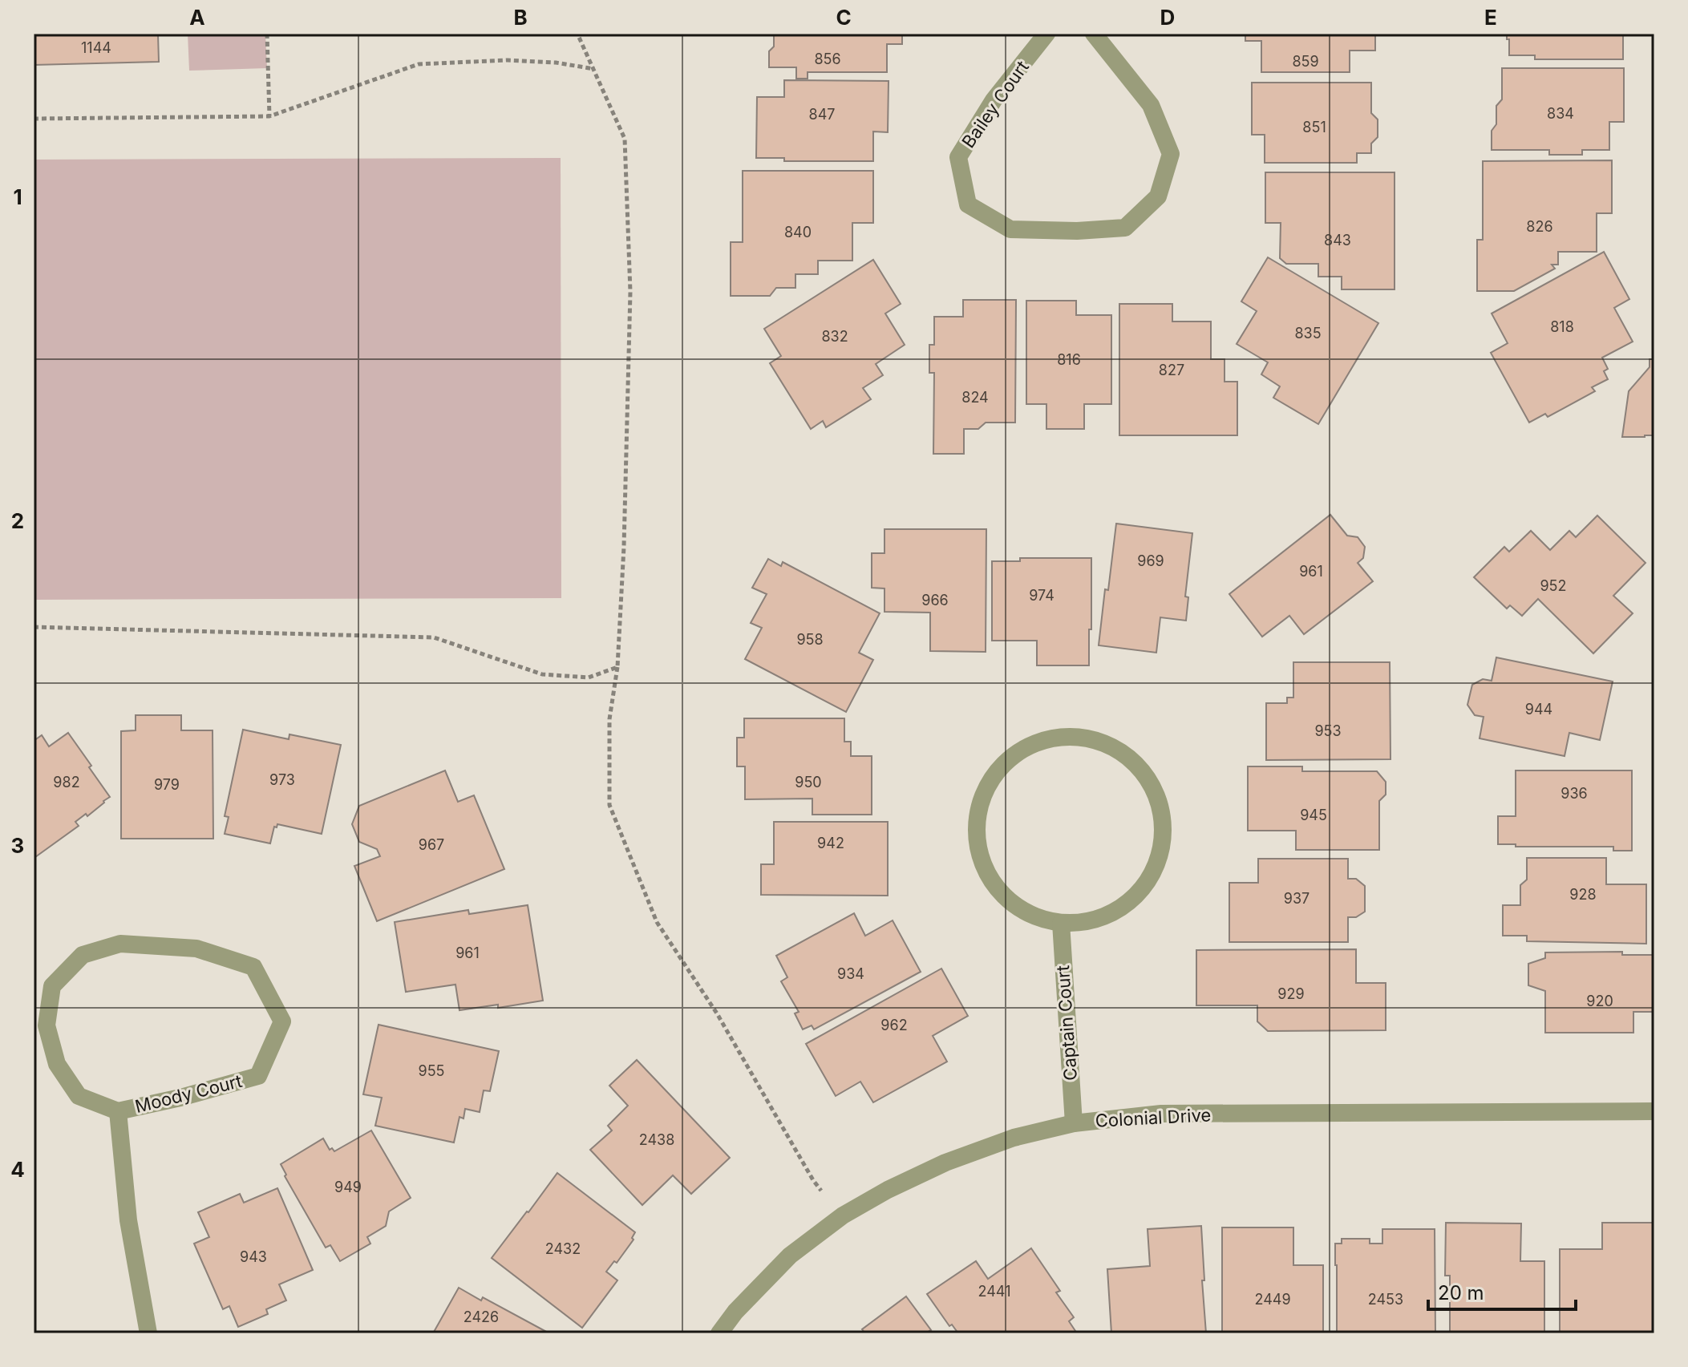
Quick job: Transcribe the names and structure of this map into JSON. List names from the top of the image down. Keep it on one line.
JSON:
{"streets":{"street":["Bailey Court","Captain Court","Moody Court","Colonial Drive"]},"crossings":[["Captain Court","Colonial Drive"]],"house_numbers":["1144","856","859","834","847","851","826","840","843","818","835","832","816","827","824","969","961","952","974","966","958","944","953","973","982","950","979","936","945","942","967","928","937","961","934","929","920","962","955","2438","949","2432","943","2441","2449","2453","2426"],"scale_bar":"20 m","grid":{"columns":["A","B","C","D","E"],"rows":["1","2","3","4"]}}
